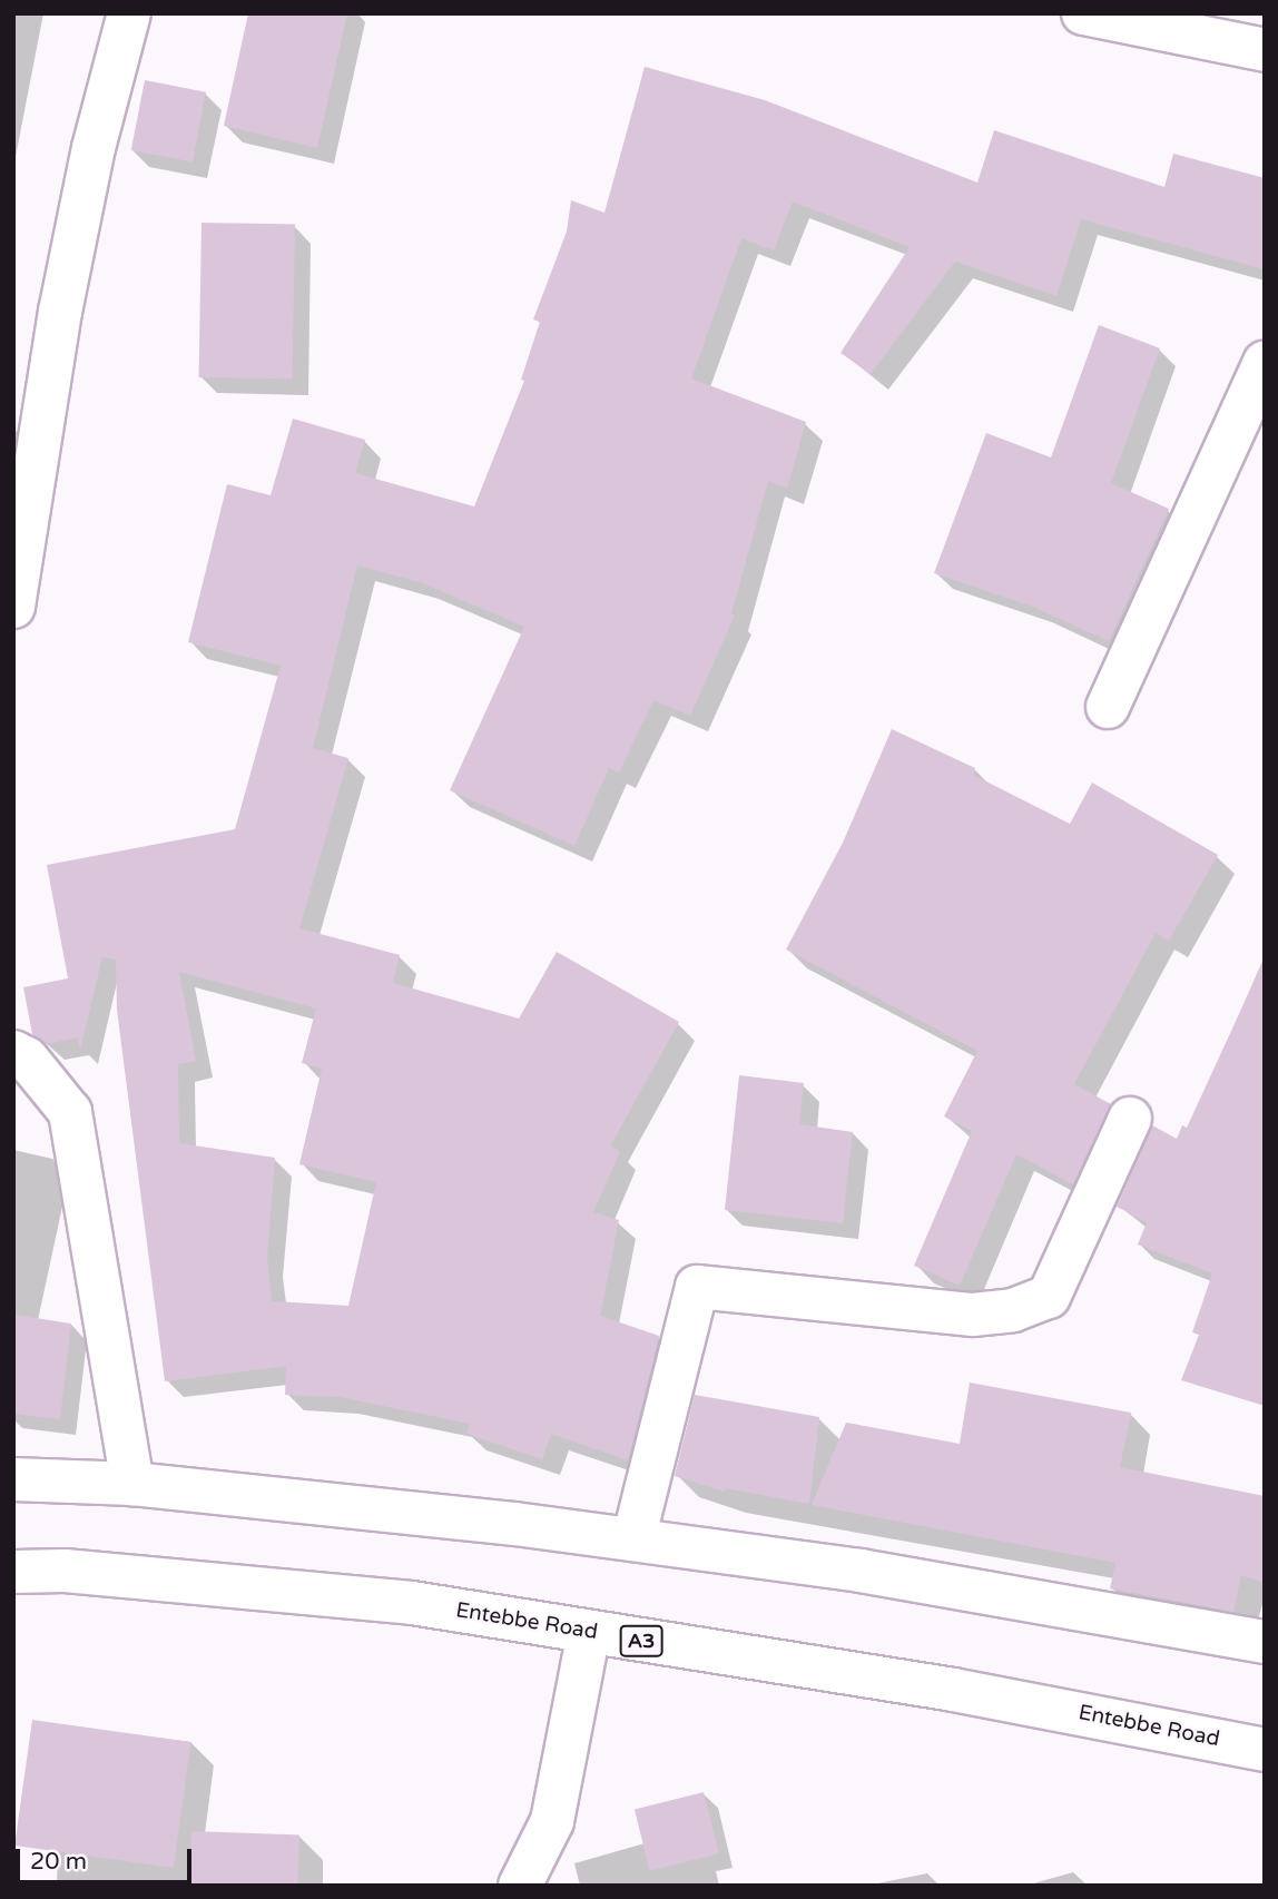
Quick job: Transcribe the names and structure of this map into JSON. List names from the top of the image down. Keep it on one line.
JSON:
{"streets":{"street":["Entebbe Road","A3"]},"scale_bar":"20 m"}
